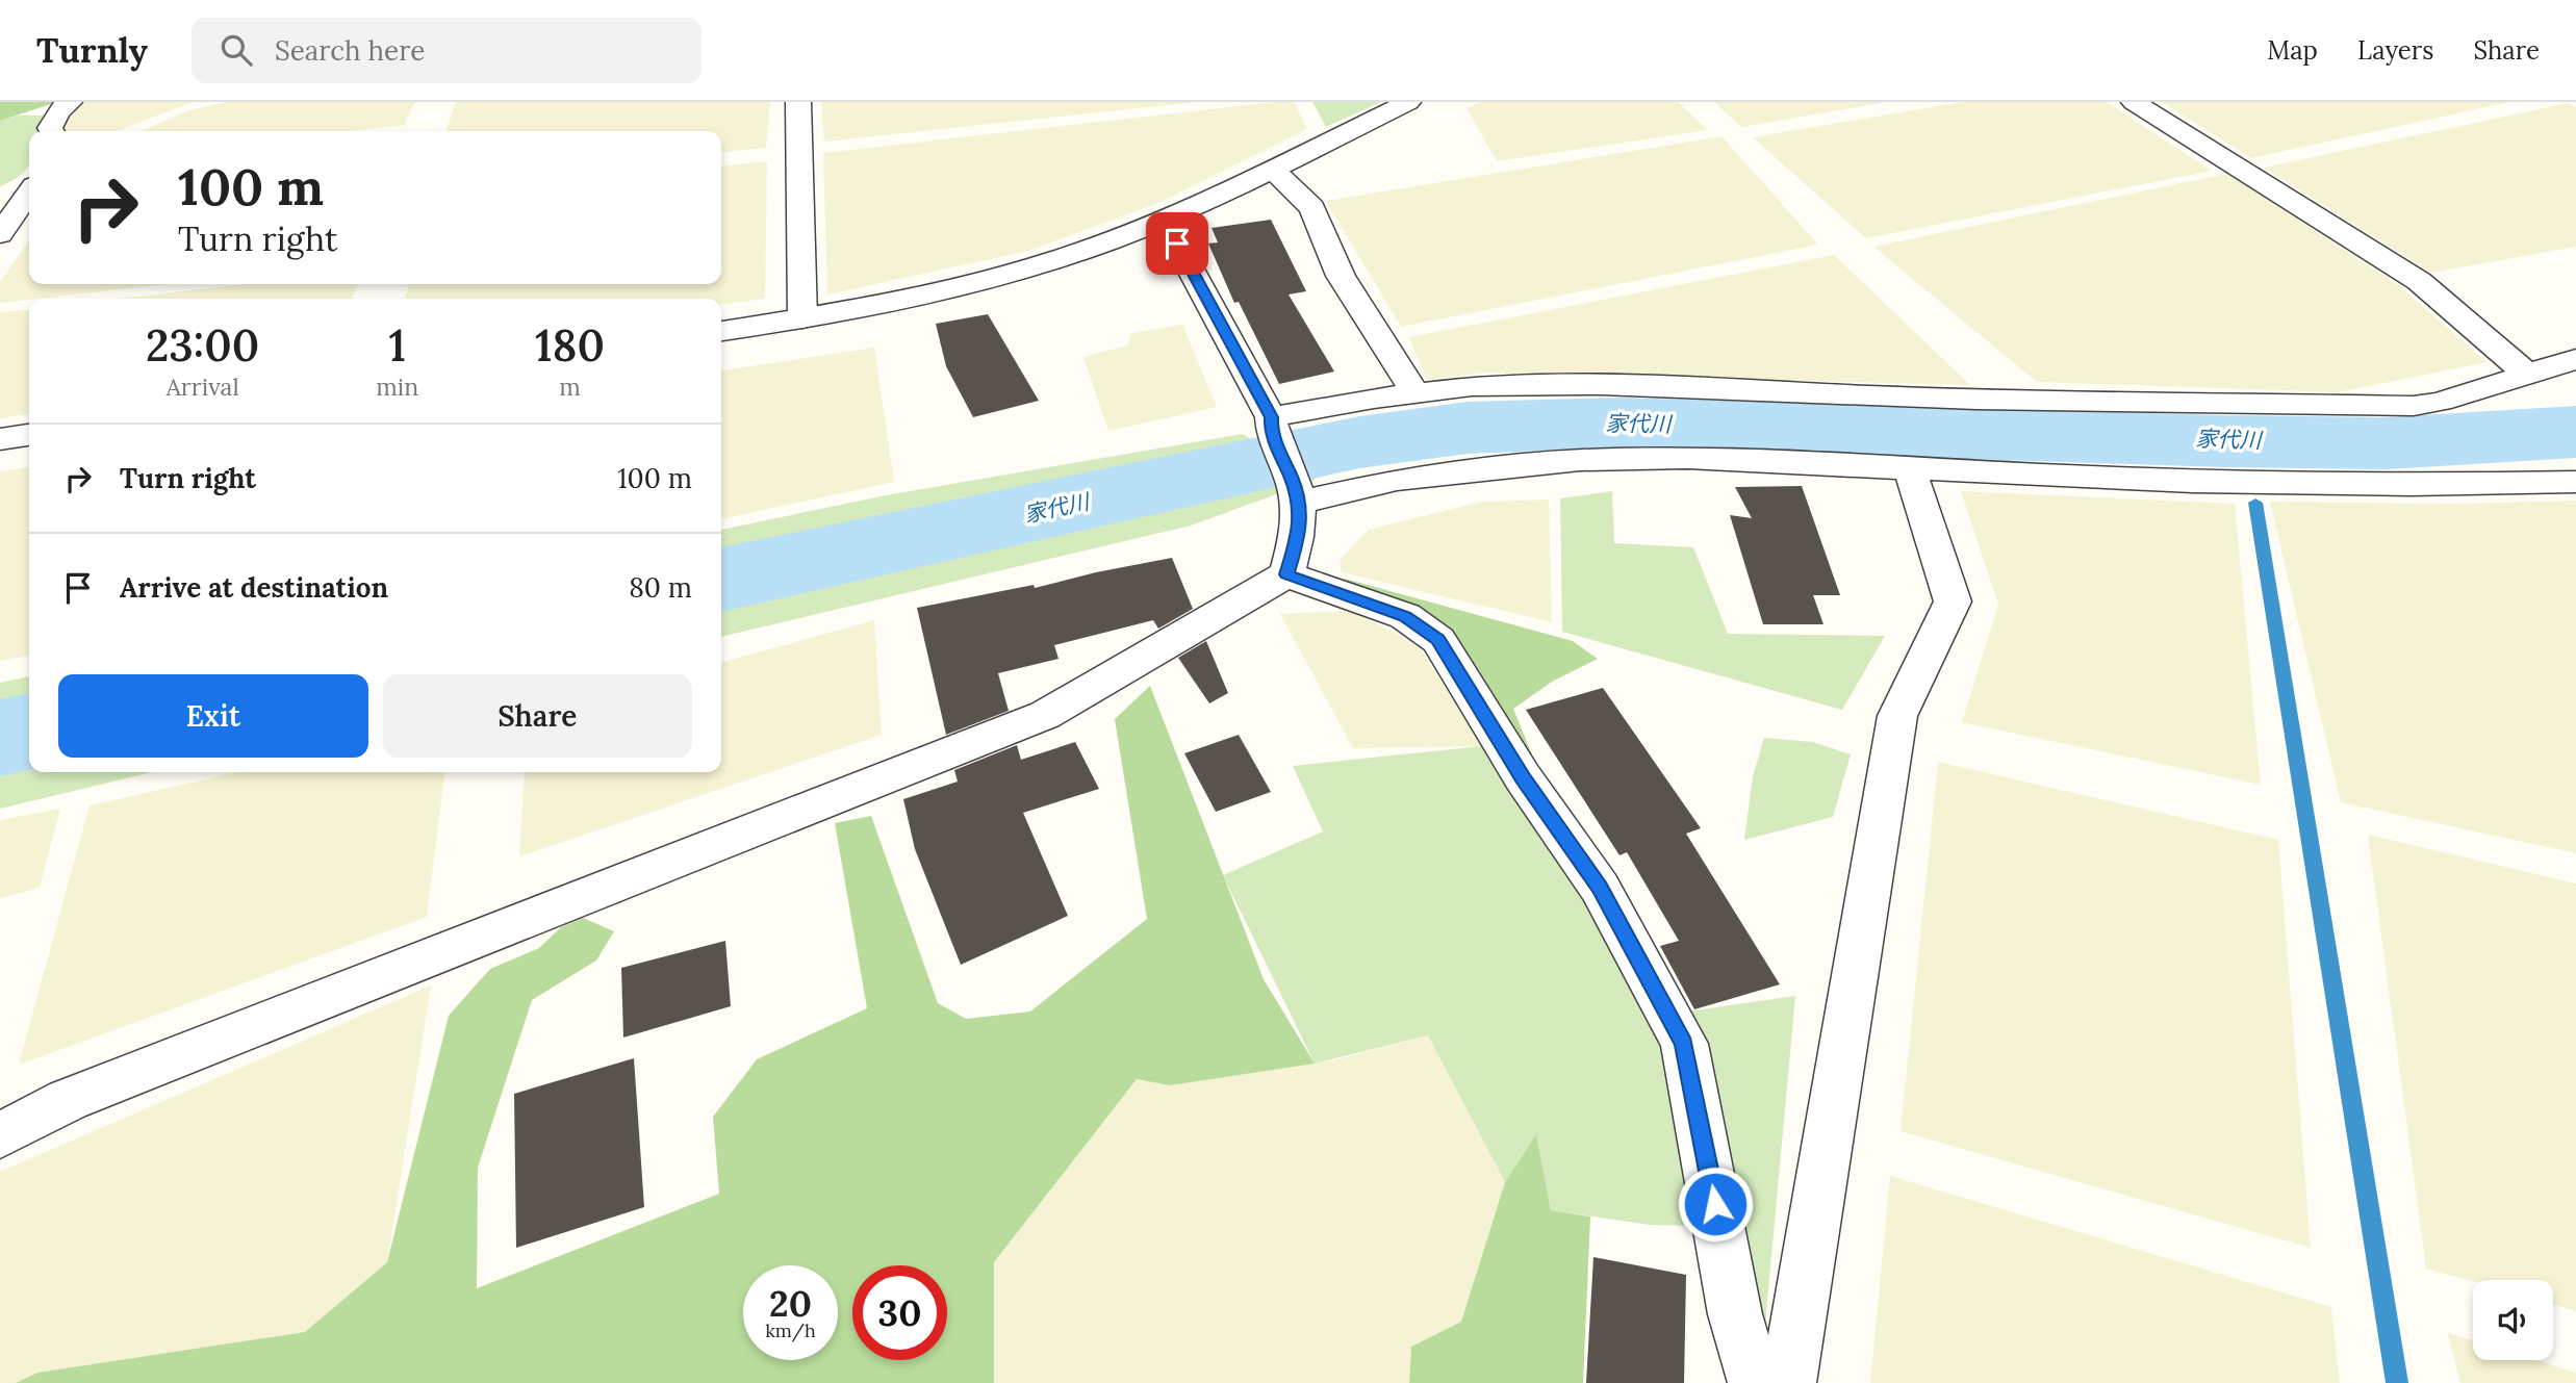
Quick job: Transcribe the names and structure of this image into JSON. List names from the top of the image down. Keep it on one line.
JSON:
{"water":["家代川"],"page":{"header":"Turnly","search":"Search here","nav":["Map","Layers","Share"],"turn":["100 m","Turn right"],"eta":["23:00","Arrival","1","min","180","m"],"list":[{"name":"Turn right","value":"100 m"},{"name":"Arrive at destination","value":"80 m"}],"buttons":["Exit","Share"],"speed":"20 km/h","limit":"30"}}
